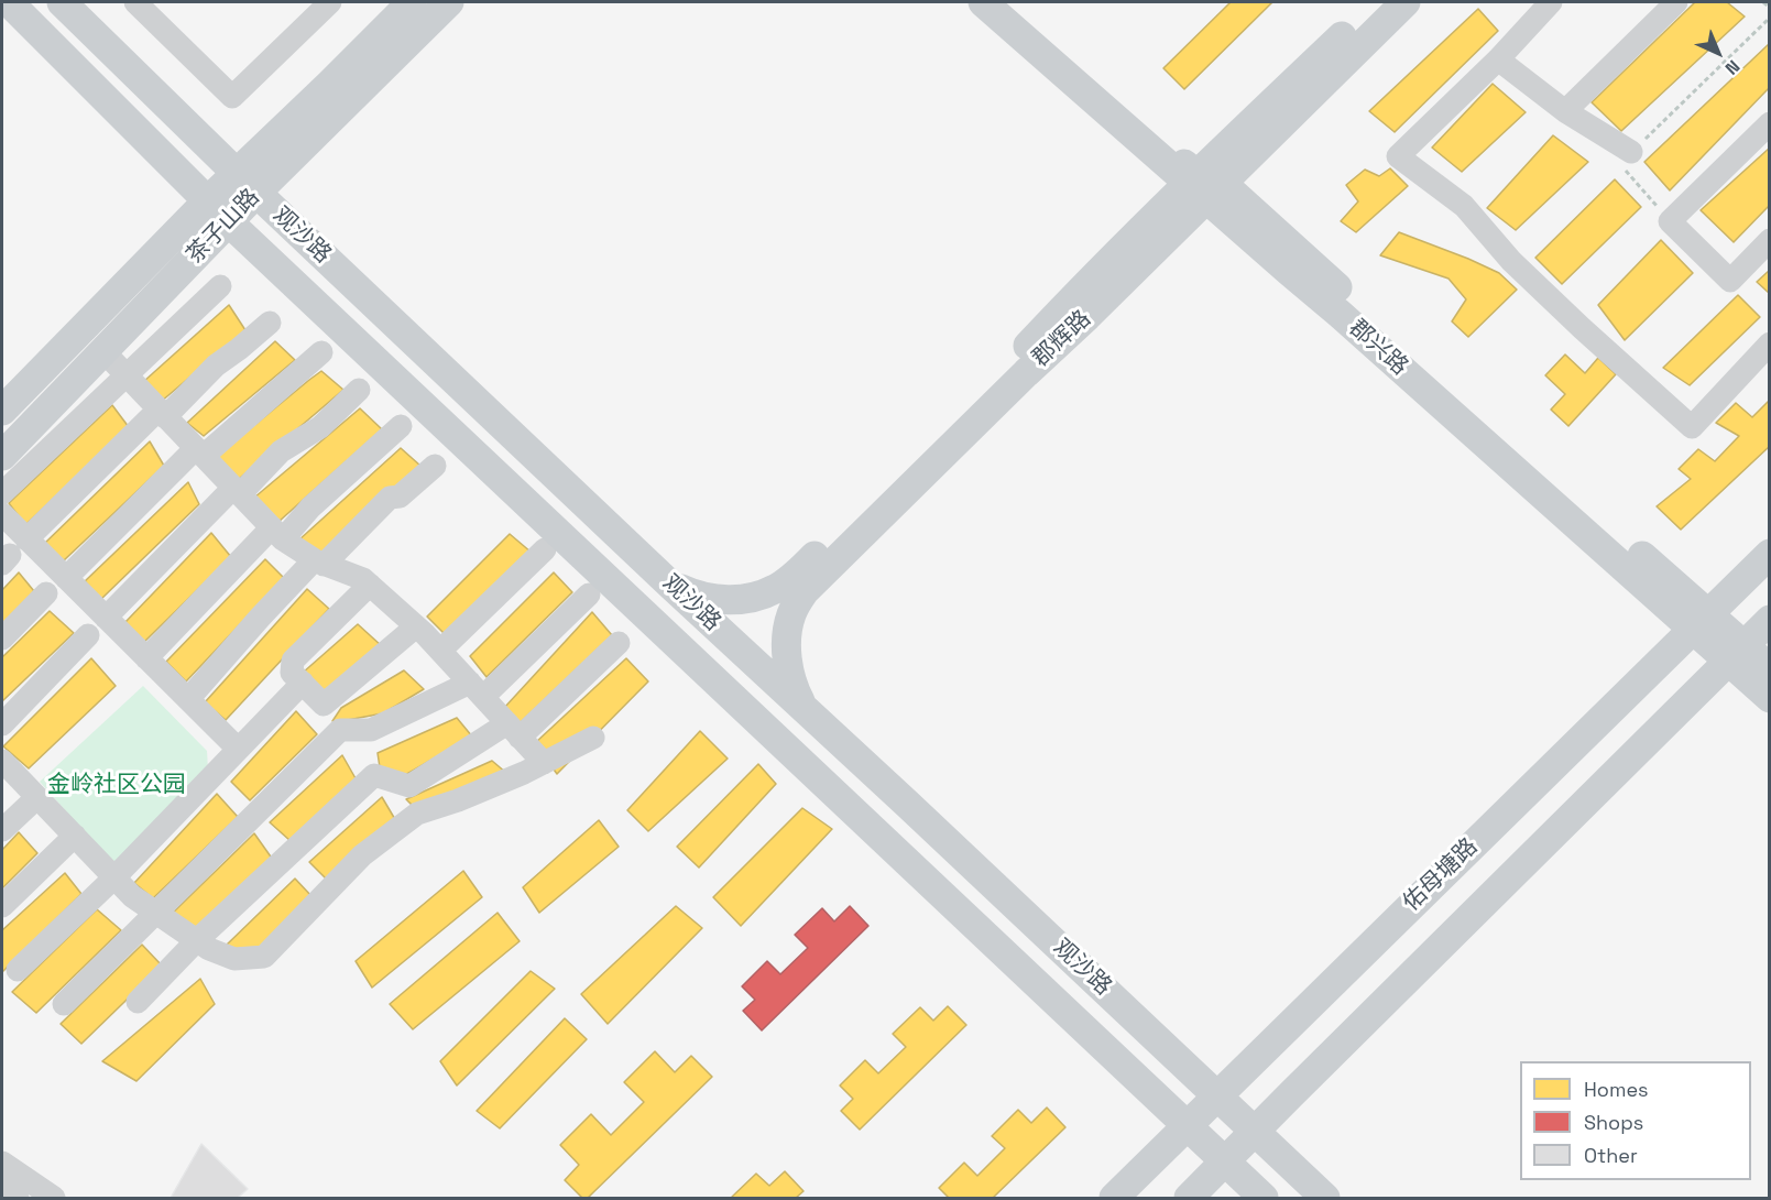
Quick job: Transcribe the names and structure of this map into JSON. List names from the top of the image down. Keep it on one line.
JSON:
{"streets":{"main road":["茶子山路","观沙路","郡辉路","郡兴路","佑母塘路"]},"crossings":[["茶子山路","观沙路"],["观沙路","郡辉路"],["观沙路","佑母塘路"],["郡辉路","郡兴路"],["郡兴路","佑母塘路"]],"parks":["金岭社区公园"],"legend":["Homes","Shops","Other"],"north":"bottom right"}
